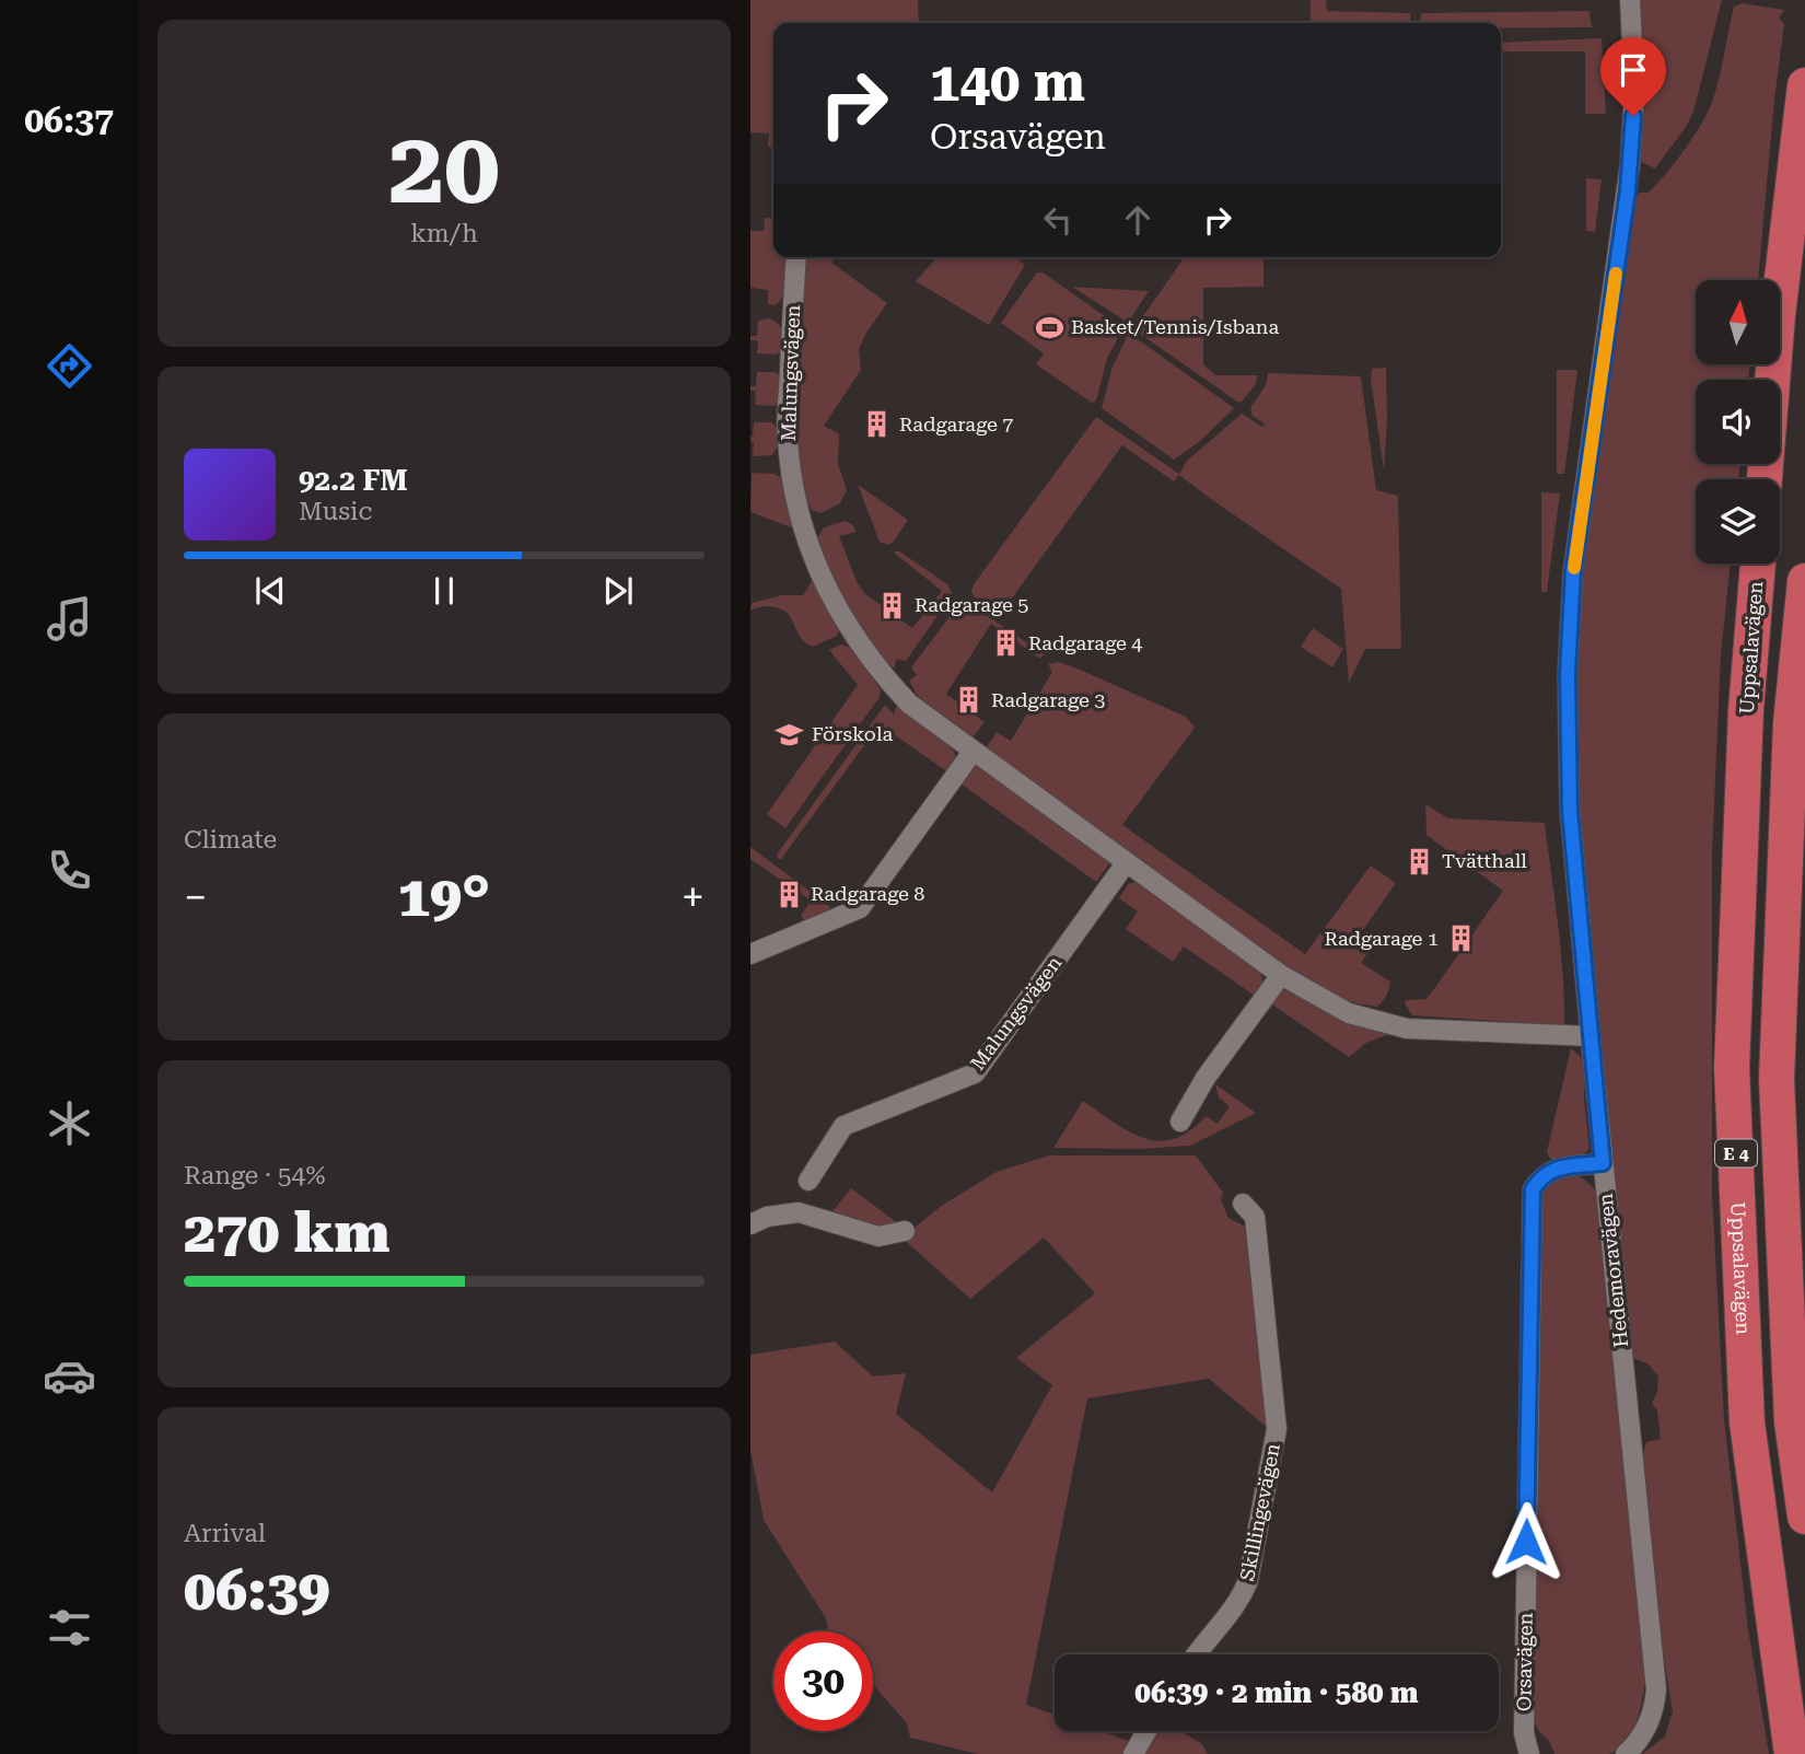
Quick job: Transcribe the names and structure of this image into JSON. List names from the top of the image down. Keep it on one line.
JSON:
{"streets":{"highway":["Uppsalavägen","E 4"],"street":["Malungsvägen","Hedemoravägen","Skillingevägen","Orsavägen"]},"crossings":[["Malungsvägen","Hedemoravägen"],["Hedemoravägen","Orsavägen"]],"places":{"sports":["Basket/Tennis/Isbana"],"building":["Radgarage 7","Radgarage 5","Radgarage 4","Radgarage 3","Tvätthall","Radgarage 8","Radgarage 1"],"school or university":["Förskola"]},"north":"top","page":{"tabs":"06:37","tile":[["20","km/h"],"Climate",["Range · 54%","270 km"],["Arrival","06:39"]],"turn":["140 m","Orsavägen"],"song":["92.2 FM","Music"],"heat":["−","19°","+"],"limit":"30","trip":"06:39 · 2 min · 580 m"}}
